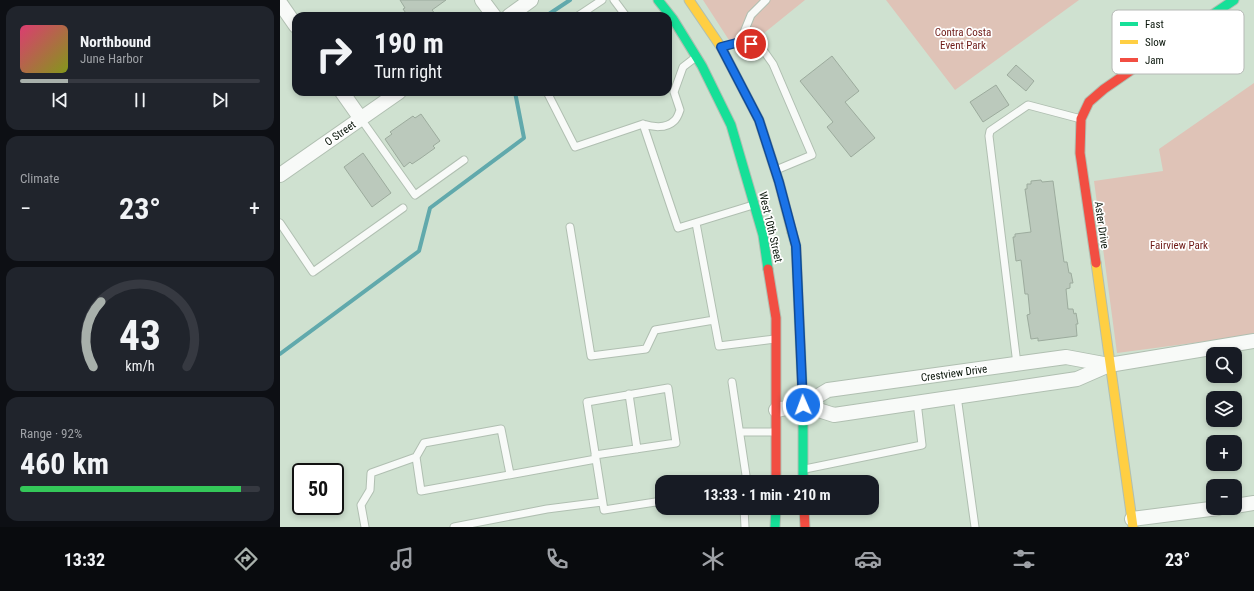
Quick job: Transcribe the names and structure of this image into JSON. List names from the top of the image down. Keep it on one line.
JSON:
{"streets":{"main road":["Aster Drive","West 10th Street"],"street":["O Street","Crestview Drive"]},"crossings":[["Aster Drive","Crestview Drive"],["West 10th Street","Crestview Drive"]],"parks":["Contra Costa Event Park","Fairview Park"],"legend":["Fast","Slow","Jam"],"page":{"turn":["190 m","Turn right"],"song":["Northbound","June Harbor"],"tile":["Climate",["Range · 92%","460 km"]],"heat":["−","23°","+"],"map_buttons":["+","−"],"limit":"50","trip":"13:33 · 1 min · 210 m","tabs":["13:32","23°"],"gauge":["43","km/h"]}}
